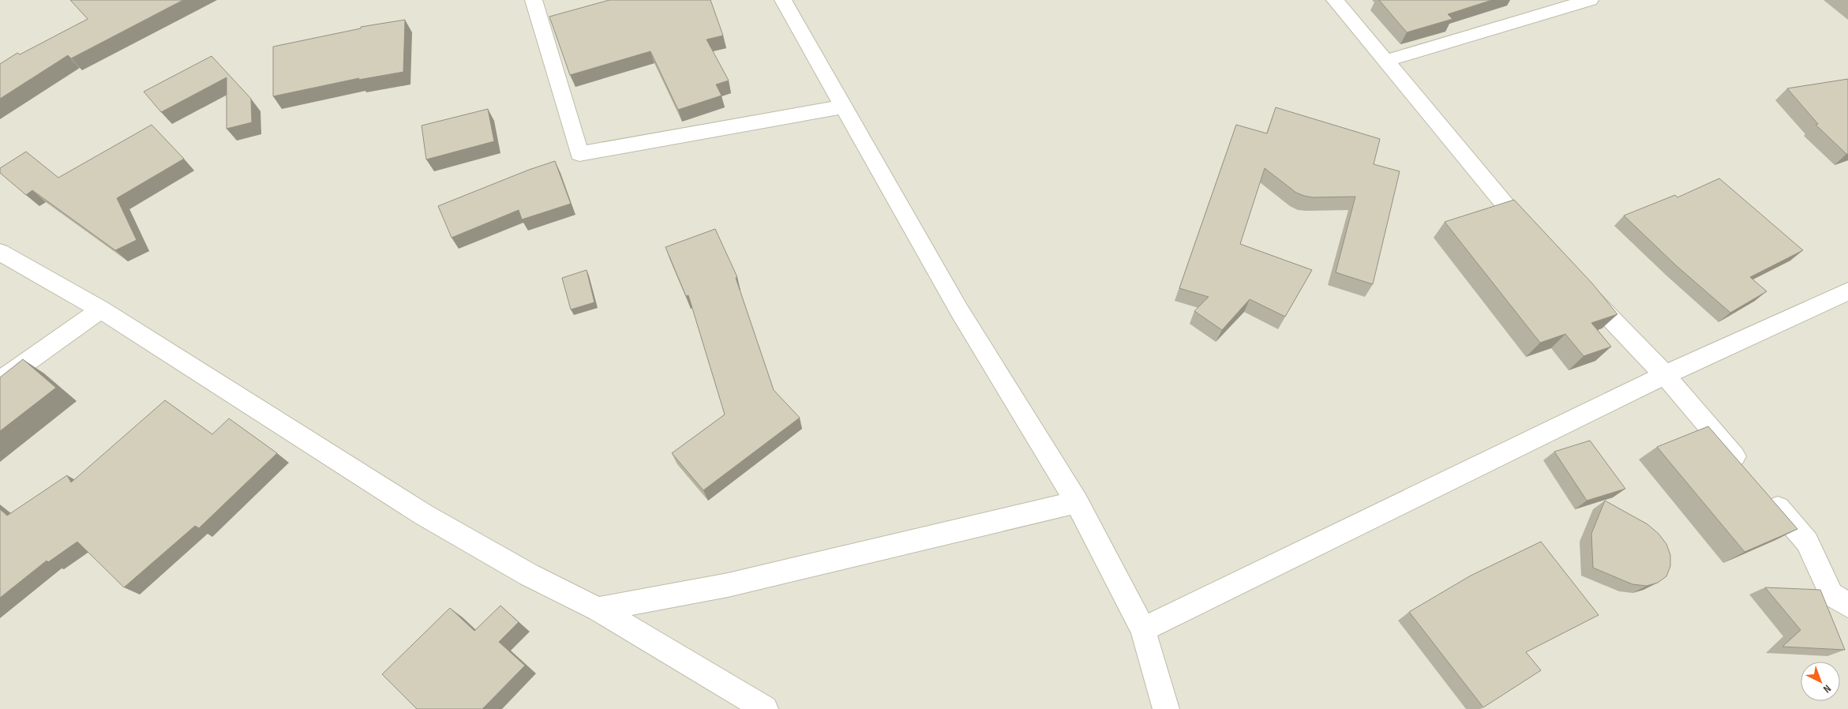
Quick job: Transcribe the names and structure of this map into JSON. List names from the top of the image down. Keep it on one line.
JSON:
{"north":"bottom right"}
